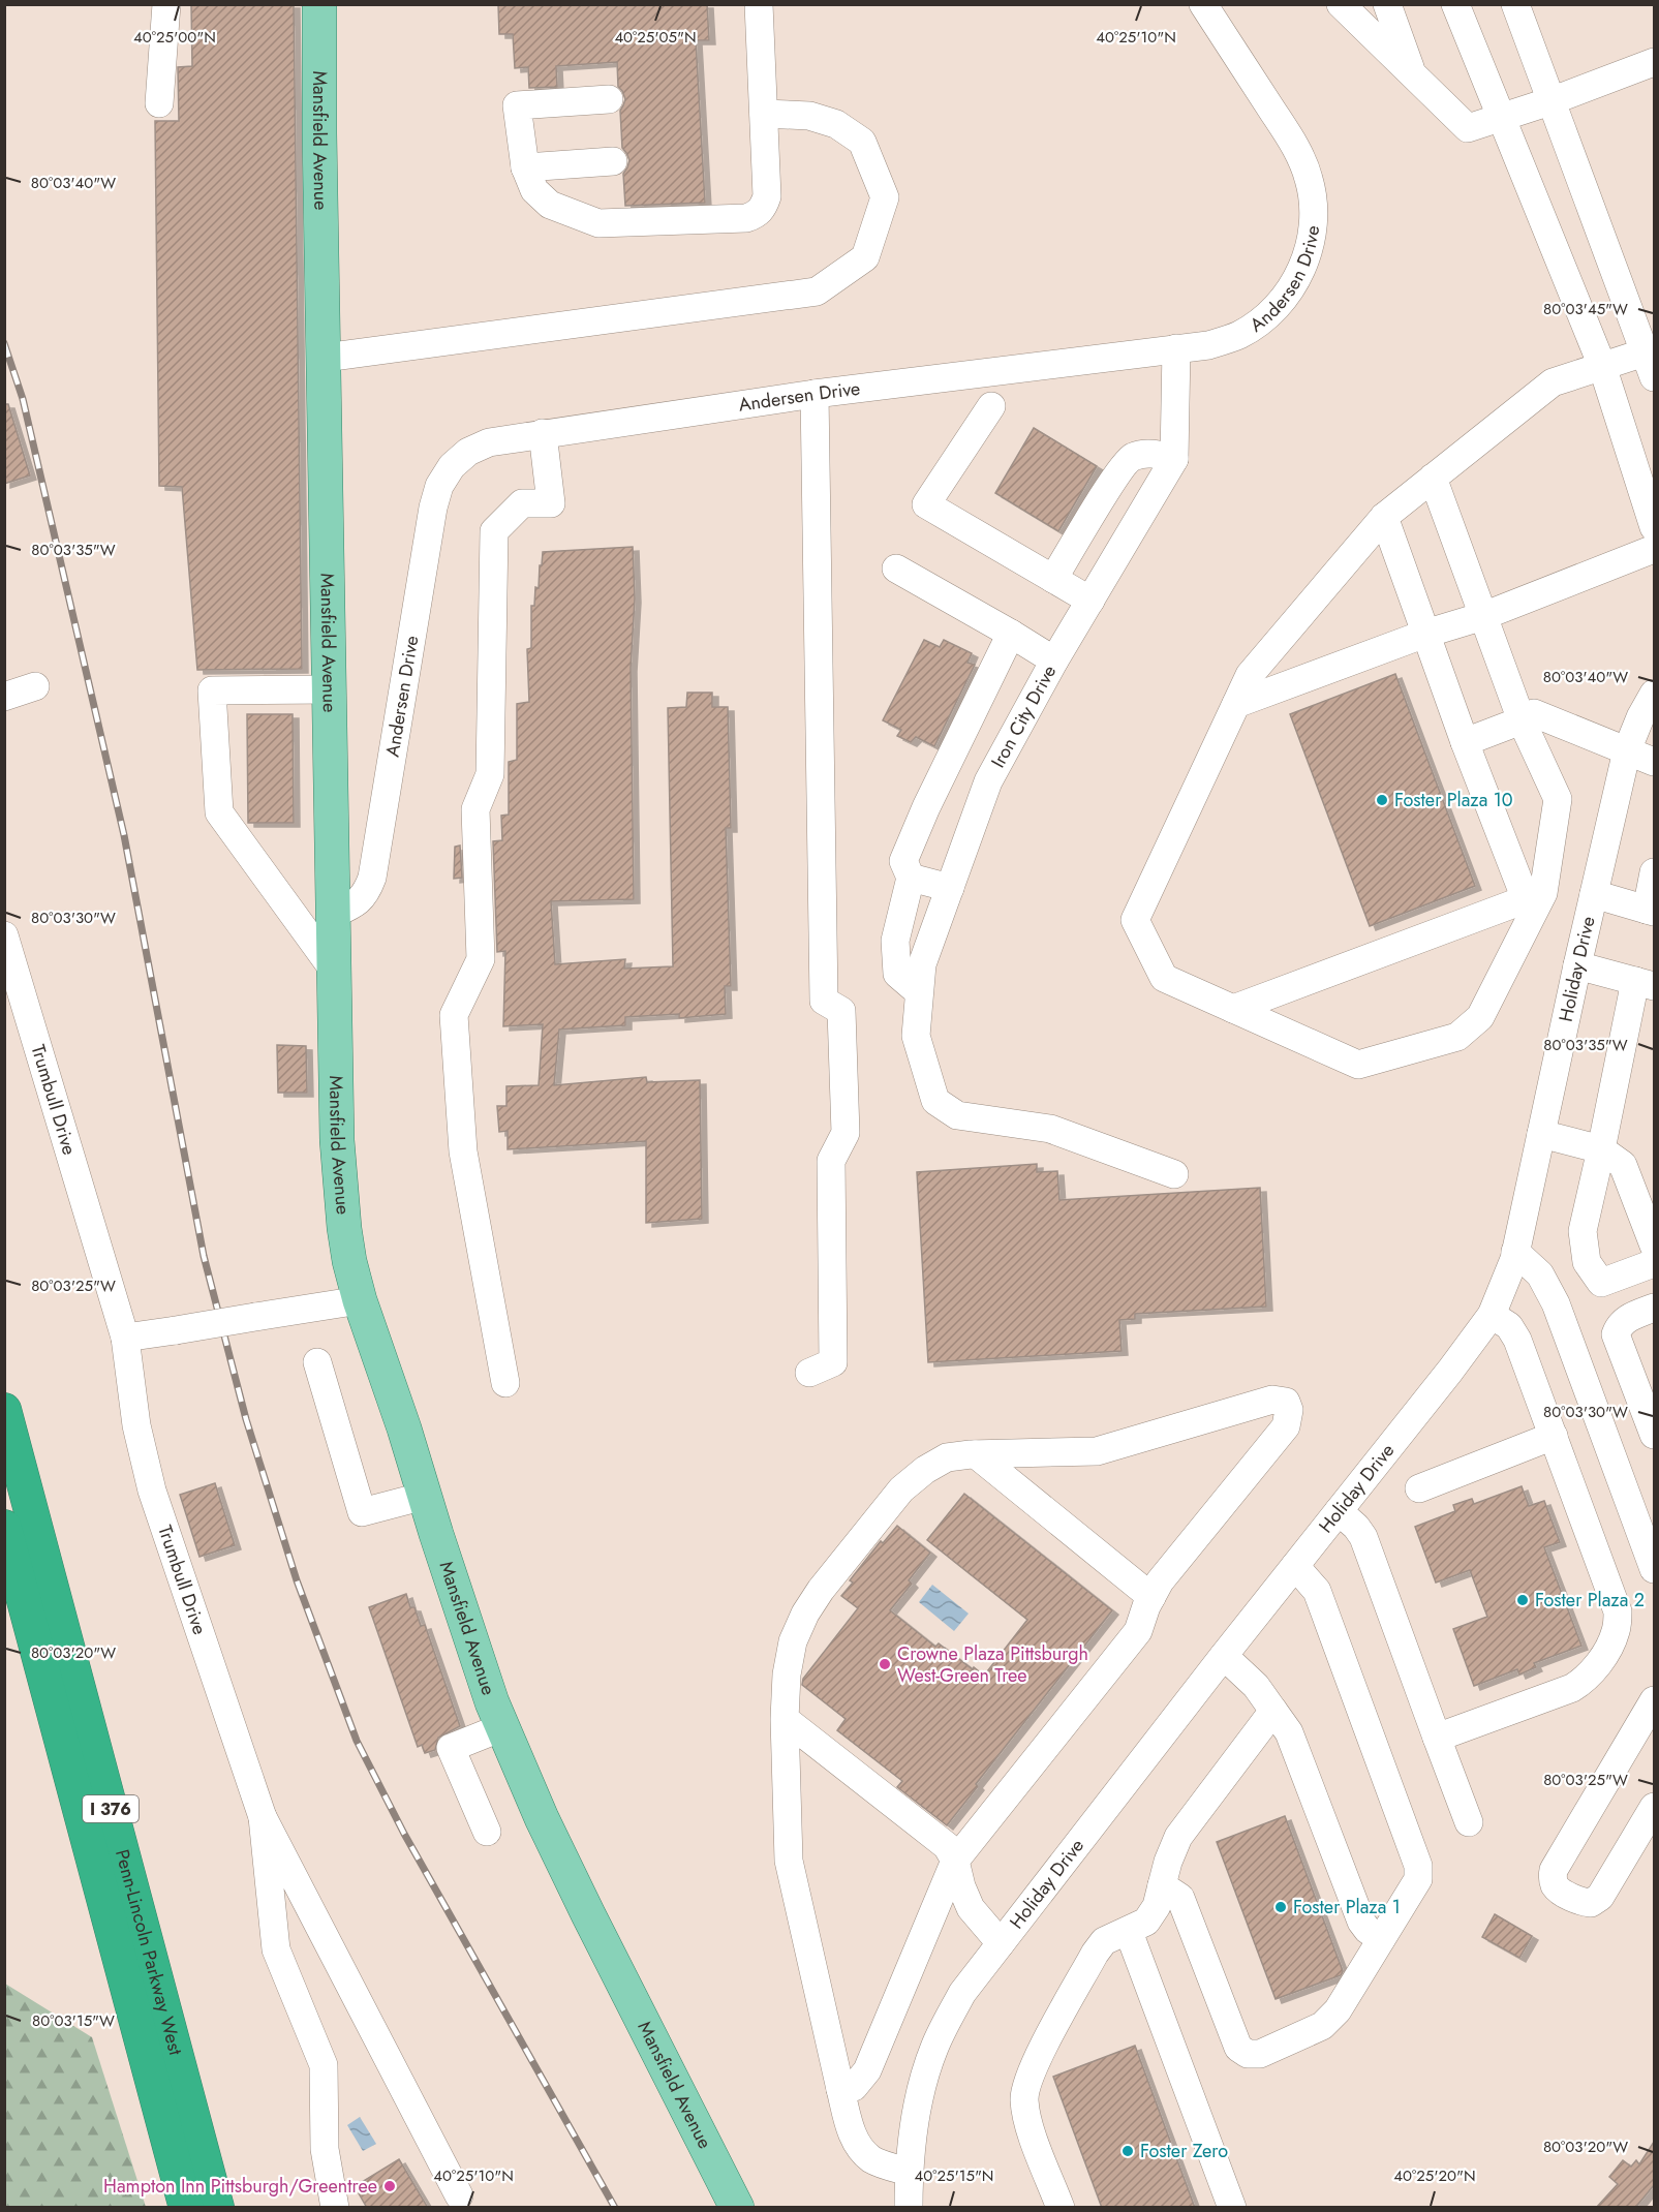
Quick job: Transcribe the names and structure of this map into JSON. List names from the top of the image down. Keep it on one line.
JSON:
{"streets":{"highway":["I 376","Penn-Lincoln Parkway West"],"main road":["Mansfield Avenue"],"street":["Andersen Drive","Iron City Drive","Holiday Drive","Trumbull Drive"]},"crossings":[["Mansfield Avenue","Andersen Drive"],["Andersen Drive","Iron City Drive"]],"places":["Foster Plaza 10","Foster Plaza 2","Crowne Plaza Pittsburgh West-Green Tree","Foster Plaza 1","Foster Zero","Hampton Inn Pittsburgh/Greentree"],"coordinates":["40°25'00\"N","40°25'05\"N","40°25'10\"N","80°03'40\"W","80°03'45\"W","80°03'35\"W","80°03'30\"W","80°03'25\"W","80°03'20\"W","80°03'15\"W","40°25'15\"N","40°25'20\"N"]}
